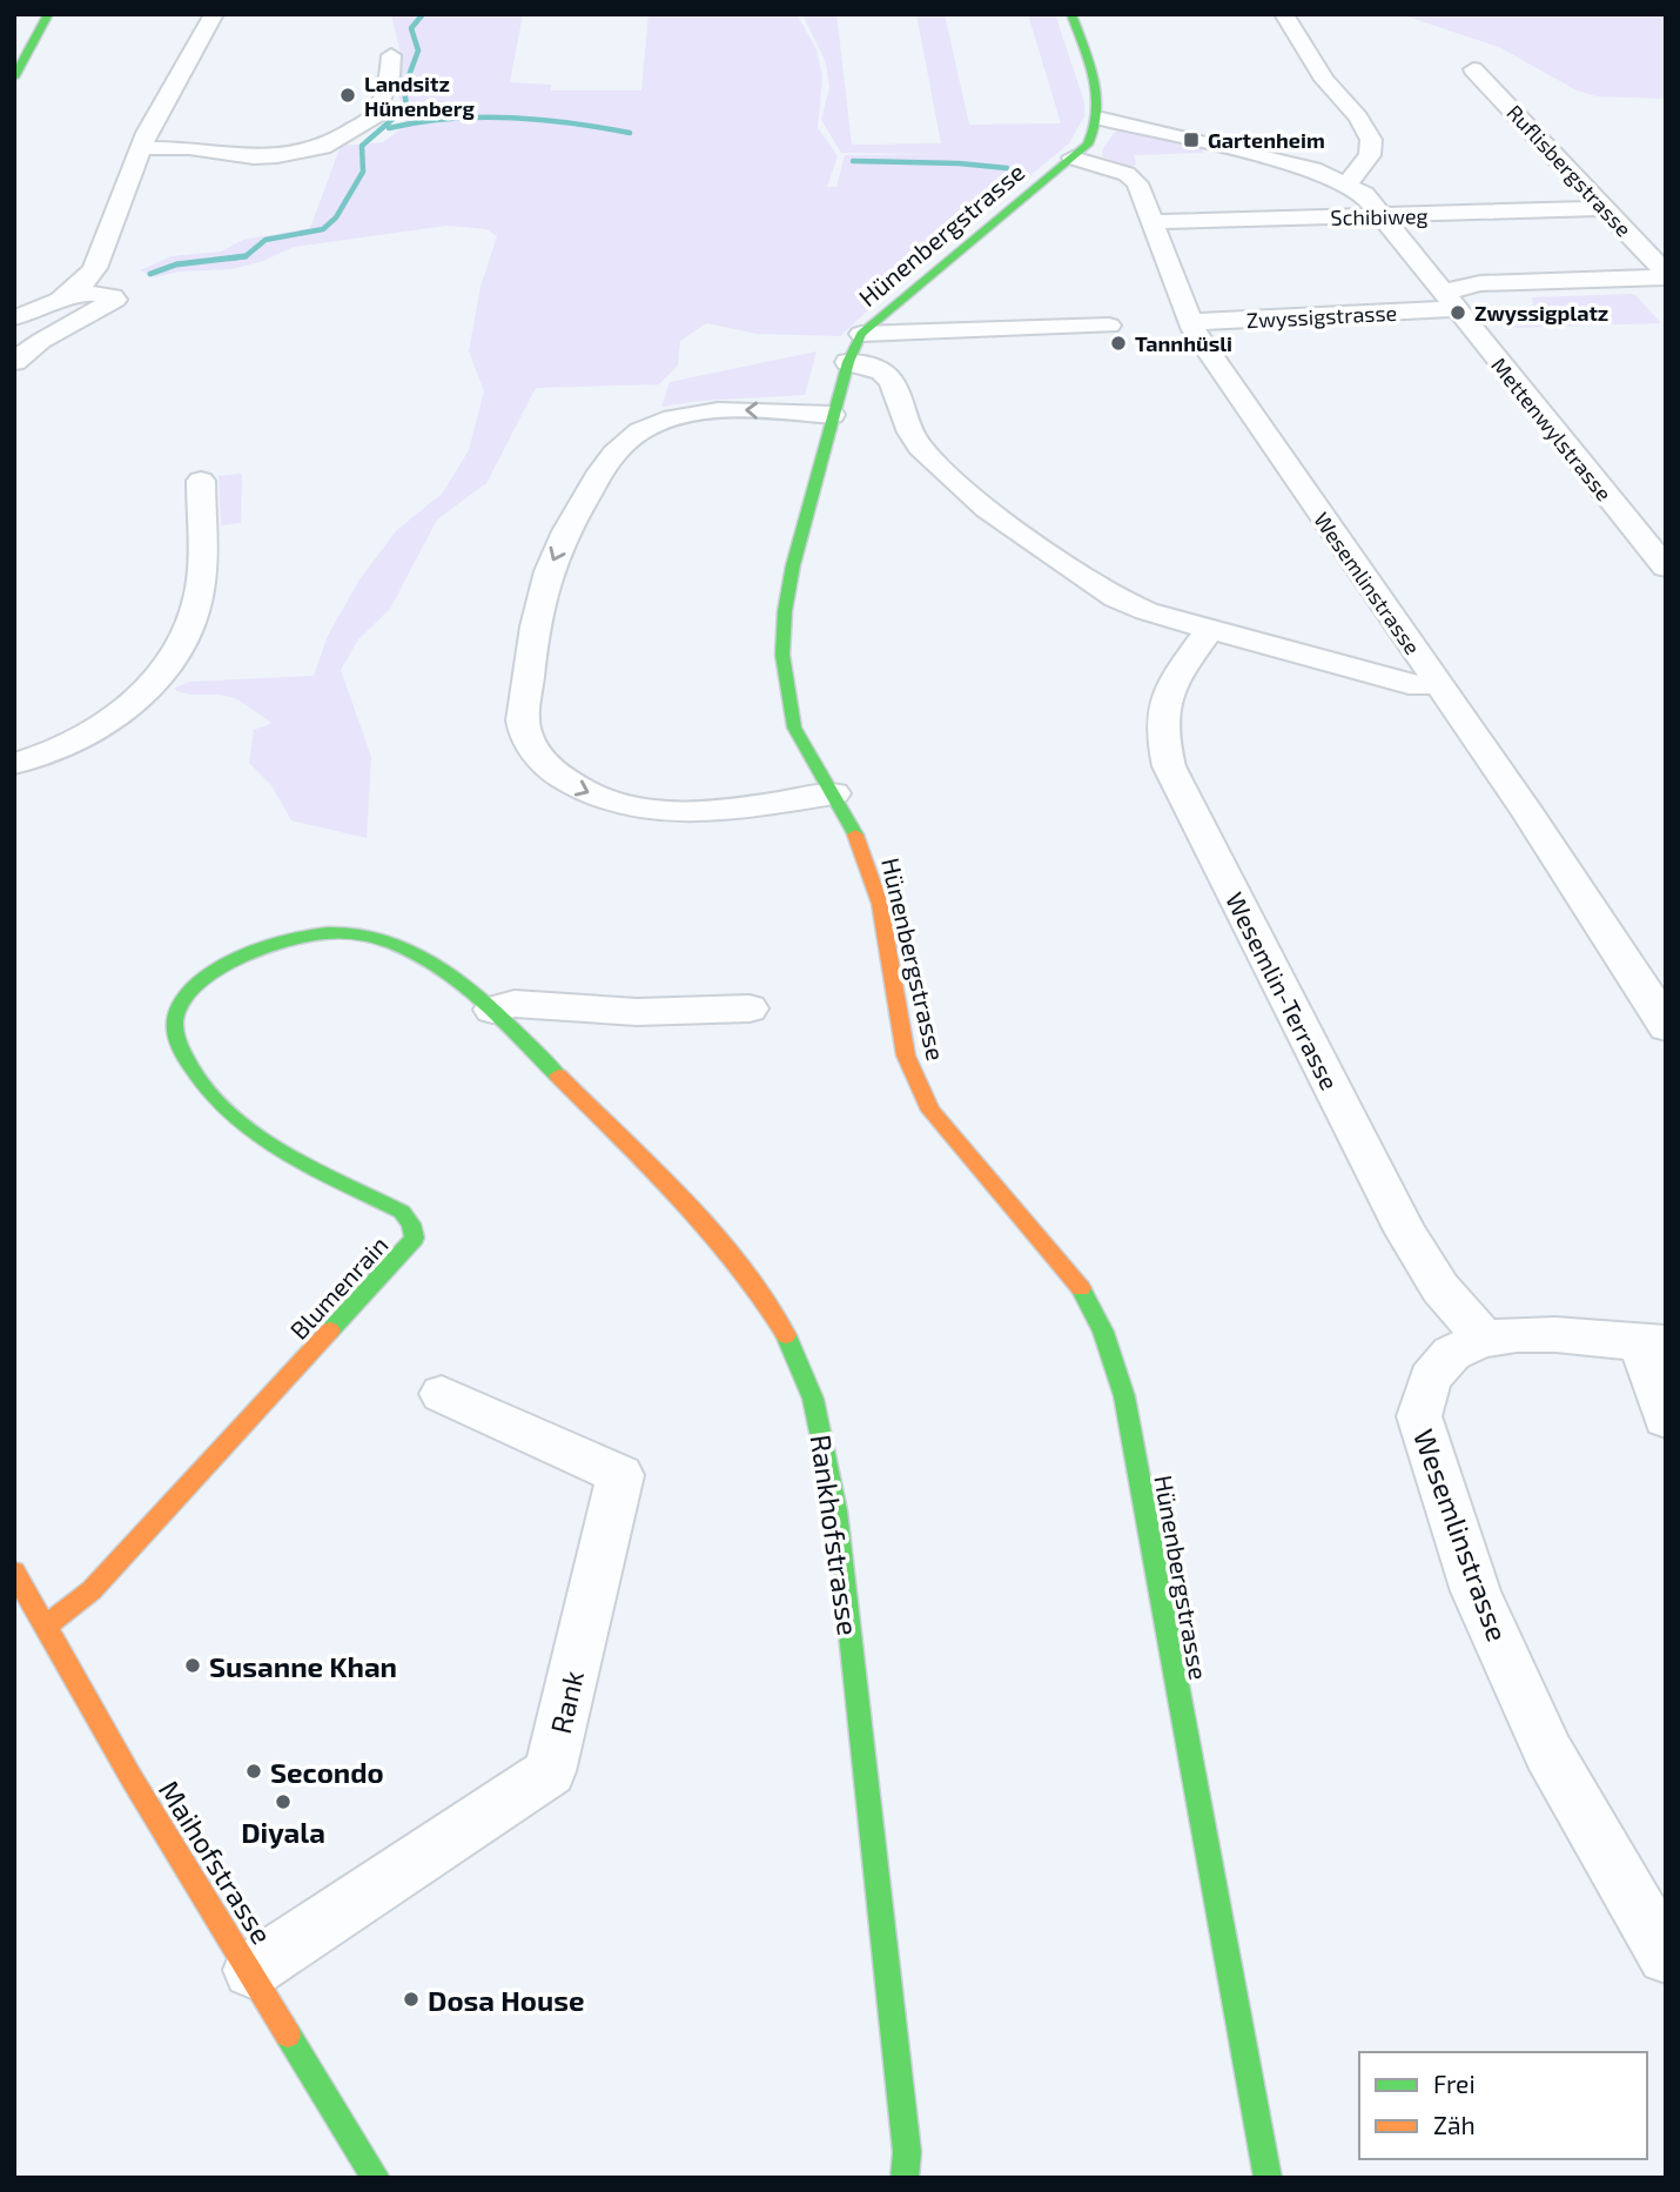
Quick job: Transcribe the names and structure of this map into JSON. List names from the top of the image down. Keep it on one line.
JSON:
{"streets":{"street":["Ruflisbergstrasse","Schibiweg","Hünenbergstrasse","Zwyssigstrasse","Mettenwylstrasse","Wesemlinstrasse","Wesemlin-Terrasse","Blumenrain","Rankhofstrasse","Rank","Maihofstrasse"]},"crossings":[["Ruflisbergstrasse","Schibiweg"],["Ruflisbergstrasse","Zwyssigstrasse"],["Schibiweg","Mettenwylstrasse"],["Schibiweg","Wesemlinstrasse"],["Hünenbergstrasse","Mettenwylstrasse"],["Hünenbergstrasse","Wesemlinstrasse"],["Zwyssigstrasse","Mettenwylstrasse"],["Zwyssigstrasse","Wesemlinstrasse"],["Wesemlinstrasse","Wesemlin-Terrasse"],["Blumenrain","Rankhofstrasse"],["Blumenrain","Maihofstrasse"],["Rank","Maihofstrasse"]],"places":{"other":["Landsitz Hünenberg","Zwyssigplatz","Tannhüsli","Susanne Khan","Secondo","Diyala","Dosa House"],"transit":["Gartenheim"]},"legend":["Frei","Zäh"]}
